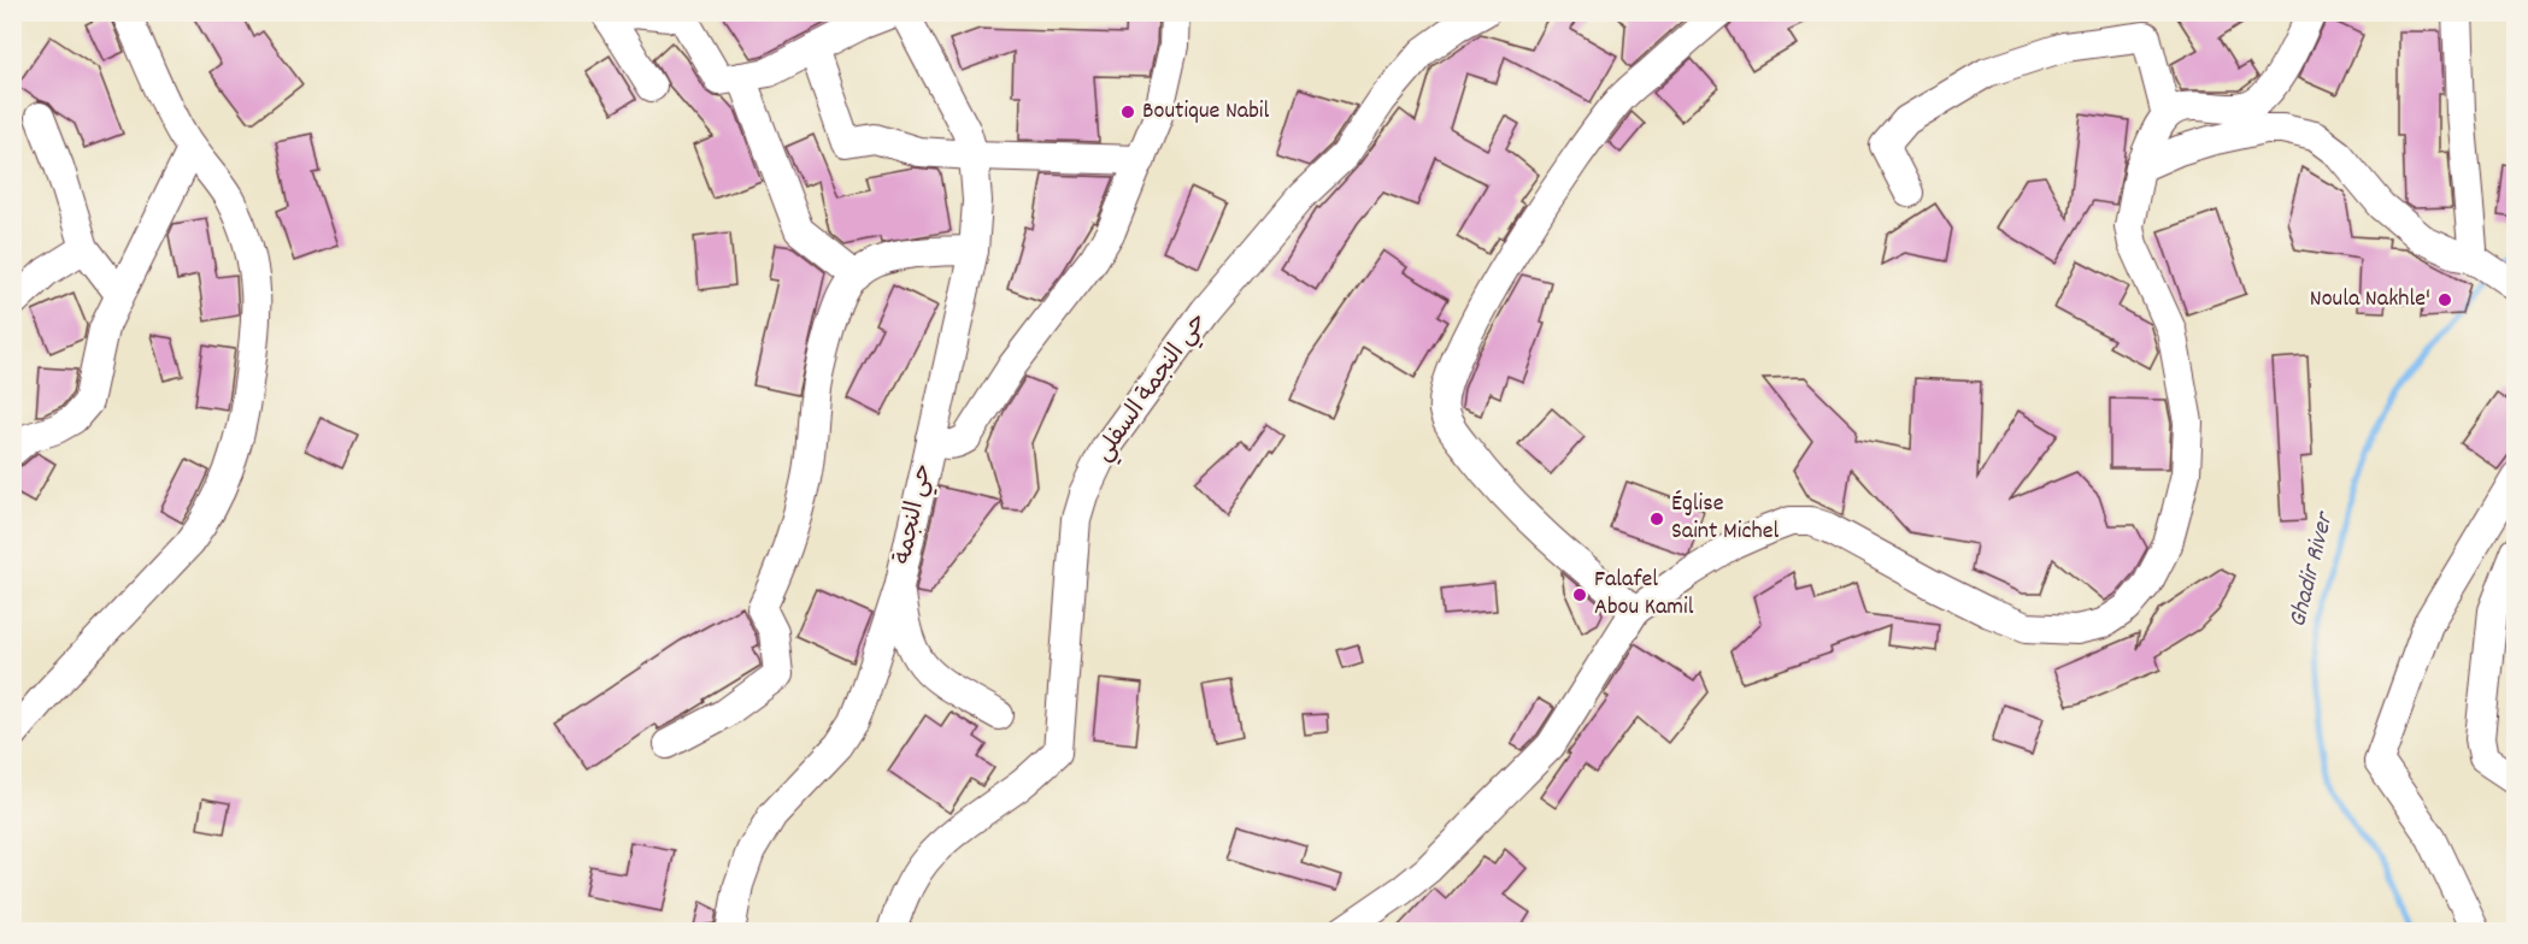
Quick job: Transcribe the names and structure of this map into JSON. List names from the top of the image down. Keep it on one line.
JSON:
{"streets":{"street":["حي النجمة السفلي","حي النجمة"]},"water":["Ghadir River"],"places":["Boutique Nabil","Noula Nakhle'","Église Saint Michel","Falafel Abou Kamil"]}
